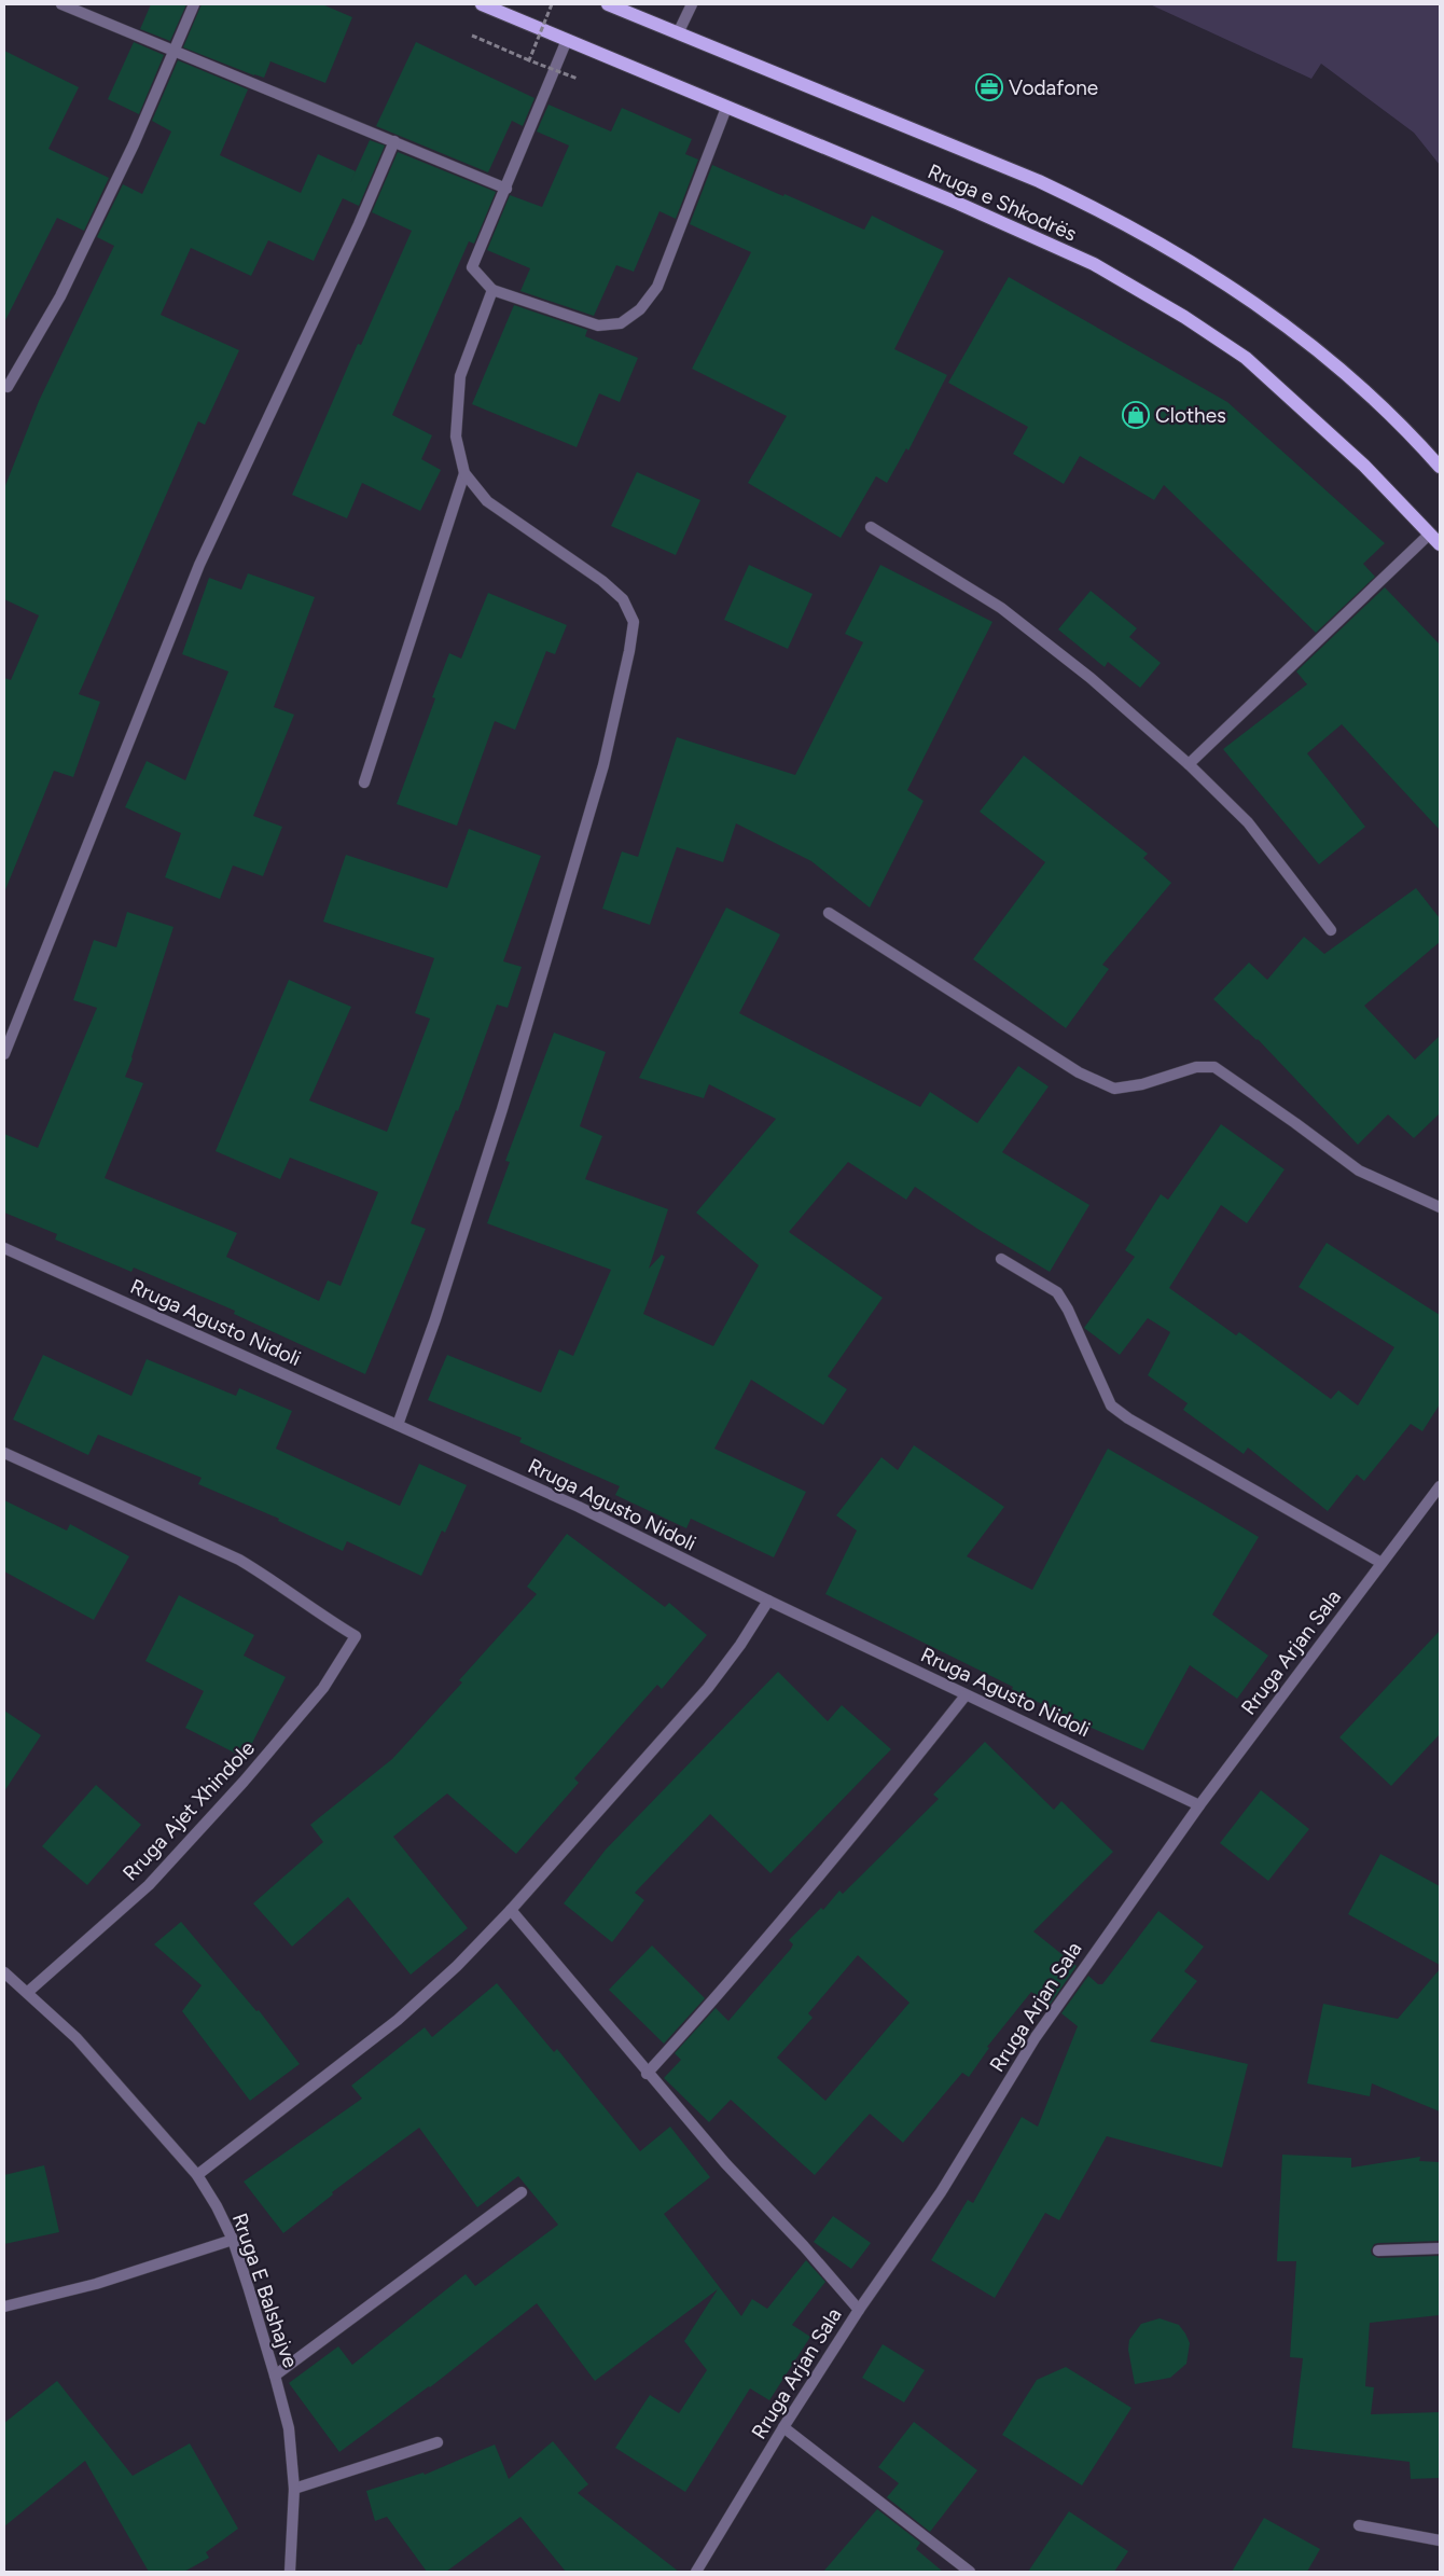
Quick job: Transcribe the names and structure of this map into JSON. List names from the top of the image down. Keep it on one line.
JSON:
{"streets":{"main road":["Rruga e Shkodrës"],"street":["Rruga Agusto Nidoli","Rruga Arjan Sala","Rruga Ajet Xhindole","Rruga E Balshajve"]},"crossings":[["Rruga Agusto Nidoli","Rruga Arjan Sala"],["Rruga Ajet Xhindole","Rruga E Balshajve"]],"places":{"office":["Vodafone"],"shop":["Clothes"]}}
